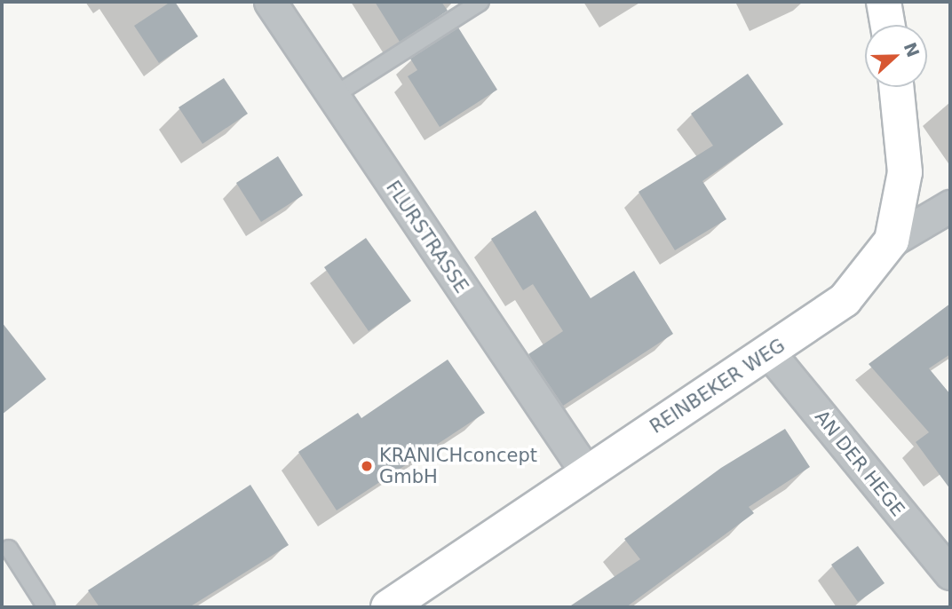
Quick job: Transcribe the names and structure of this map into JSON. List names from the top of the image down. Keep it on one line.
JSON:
{"streets":{"main road":["REINBEKER WEG"],"street":["FLURSTRASSE","AN DER HEGE"]},"crossings":[["FLURSTRASSE","REINBEKER WEG"],["REINBEKER WEG","AN DER HEGE"]],"places":["KRANICHconcept GmbH"],"north":"right"}
